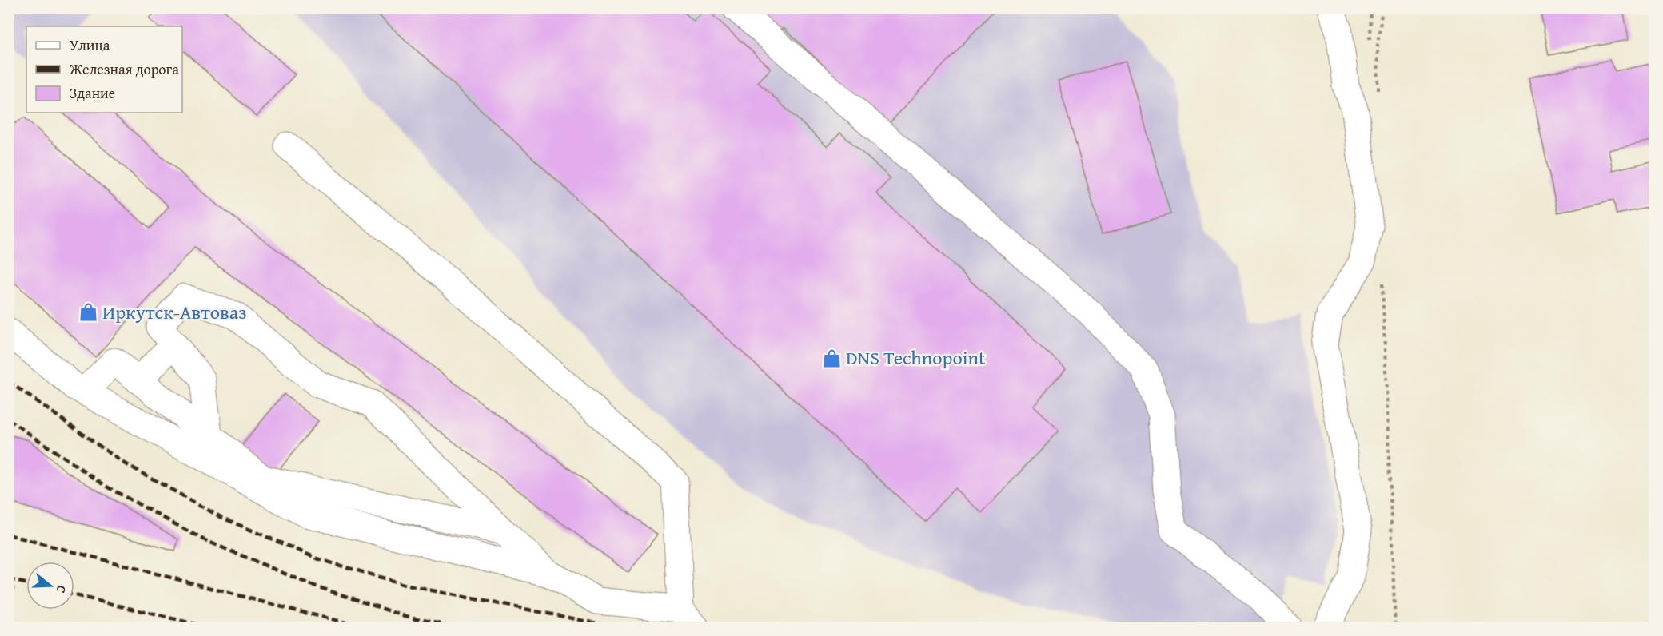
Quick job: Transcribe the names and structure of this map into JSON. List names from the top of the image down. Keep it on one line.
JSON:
{"places":{"shop":["Иркутск-Автоваз","DNS Technopoint"]},"legend":["Улица","Железная дорога","Здание"],"north":"right"}
